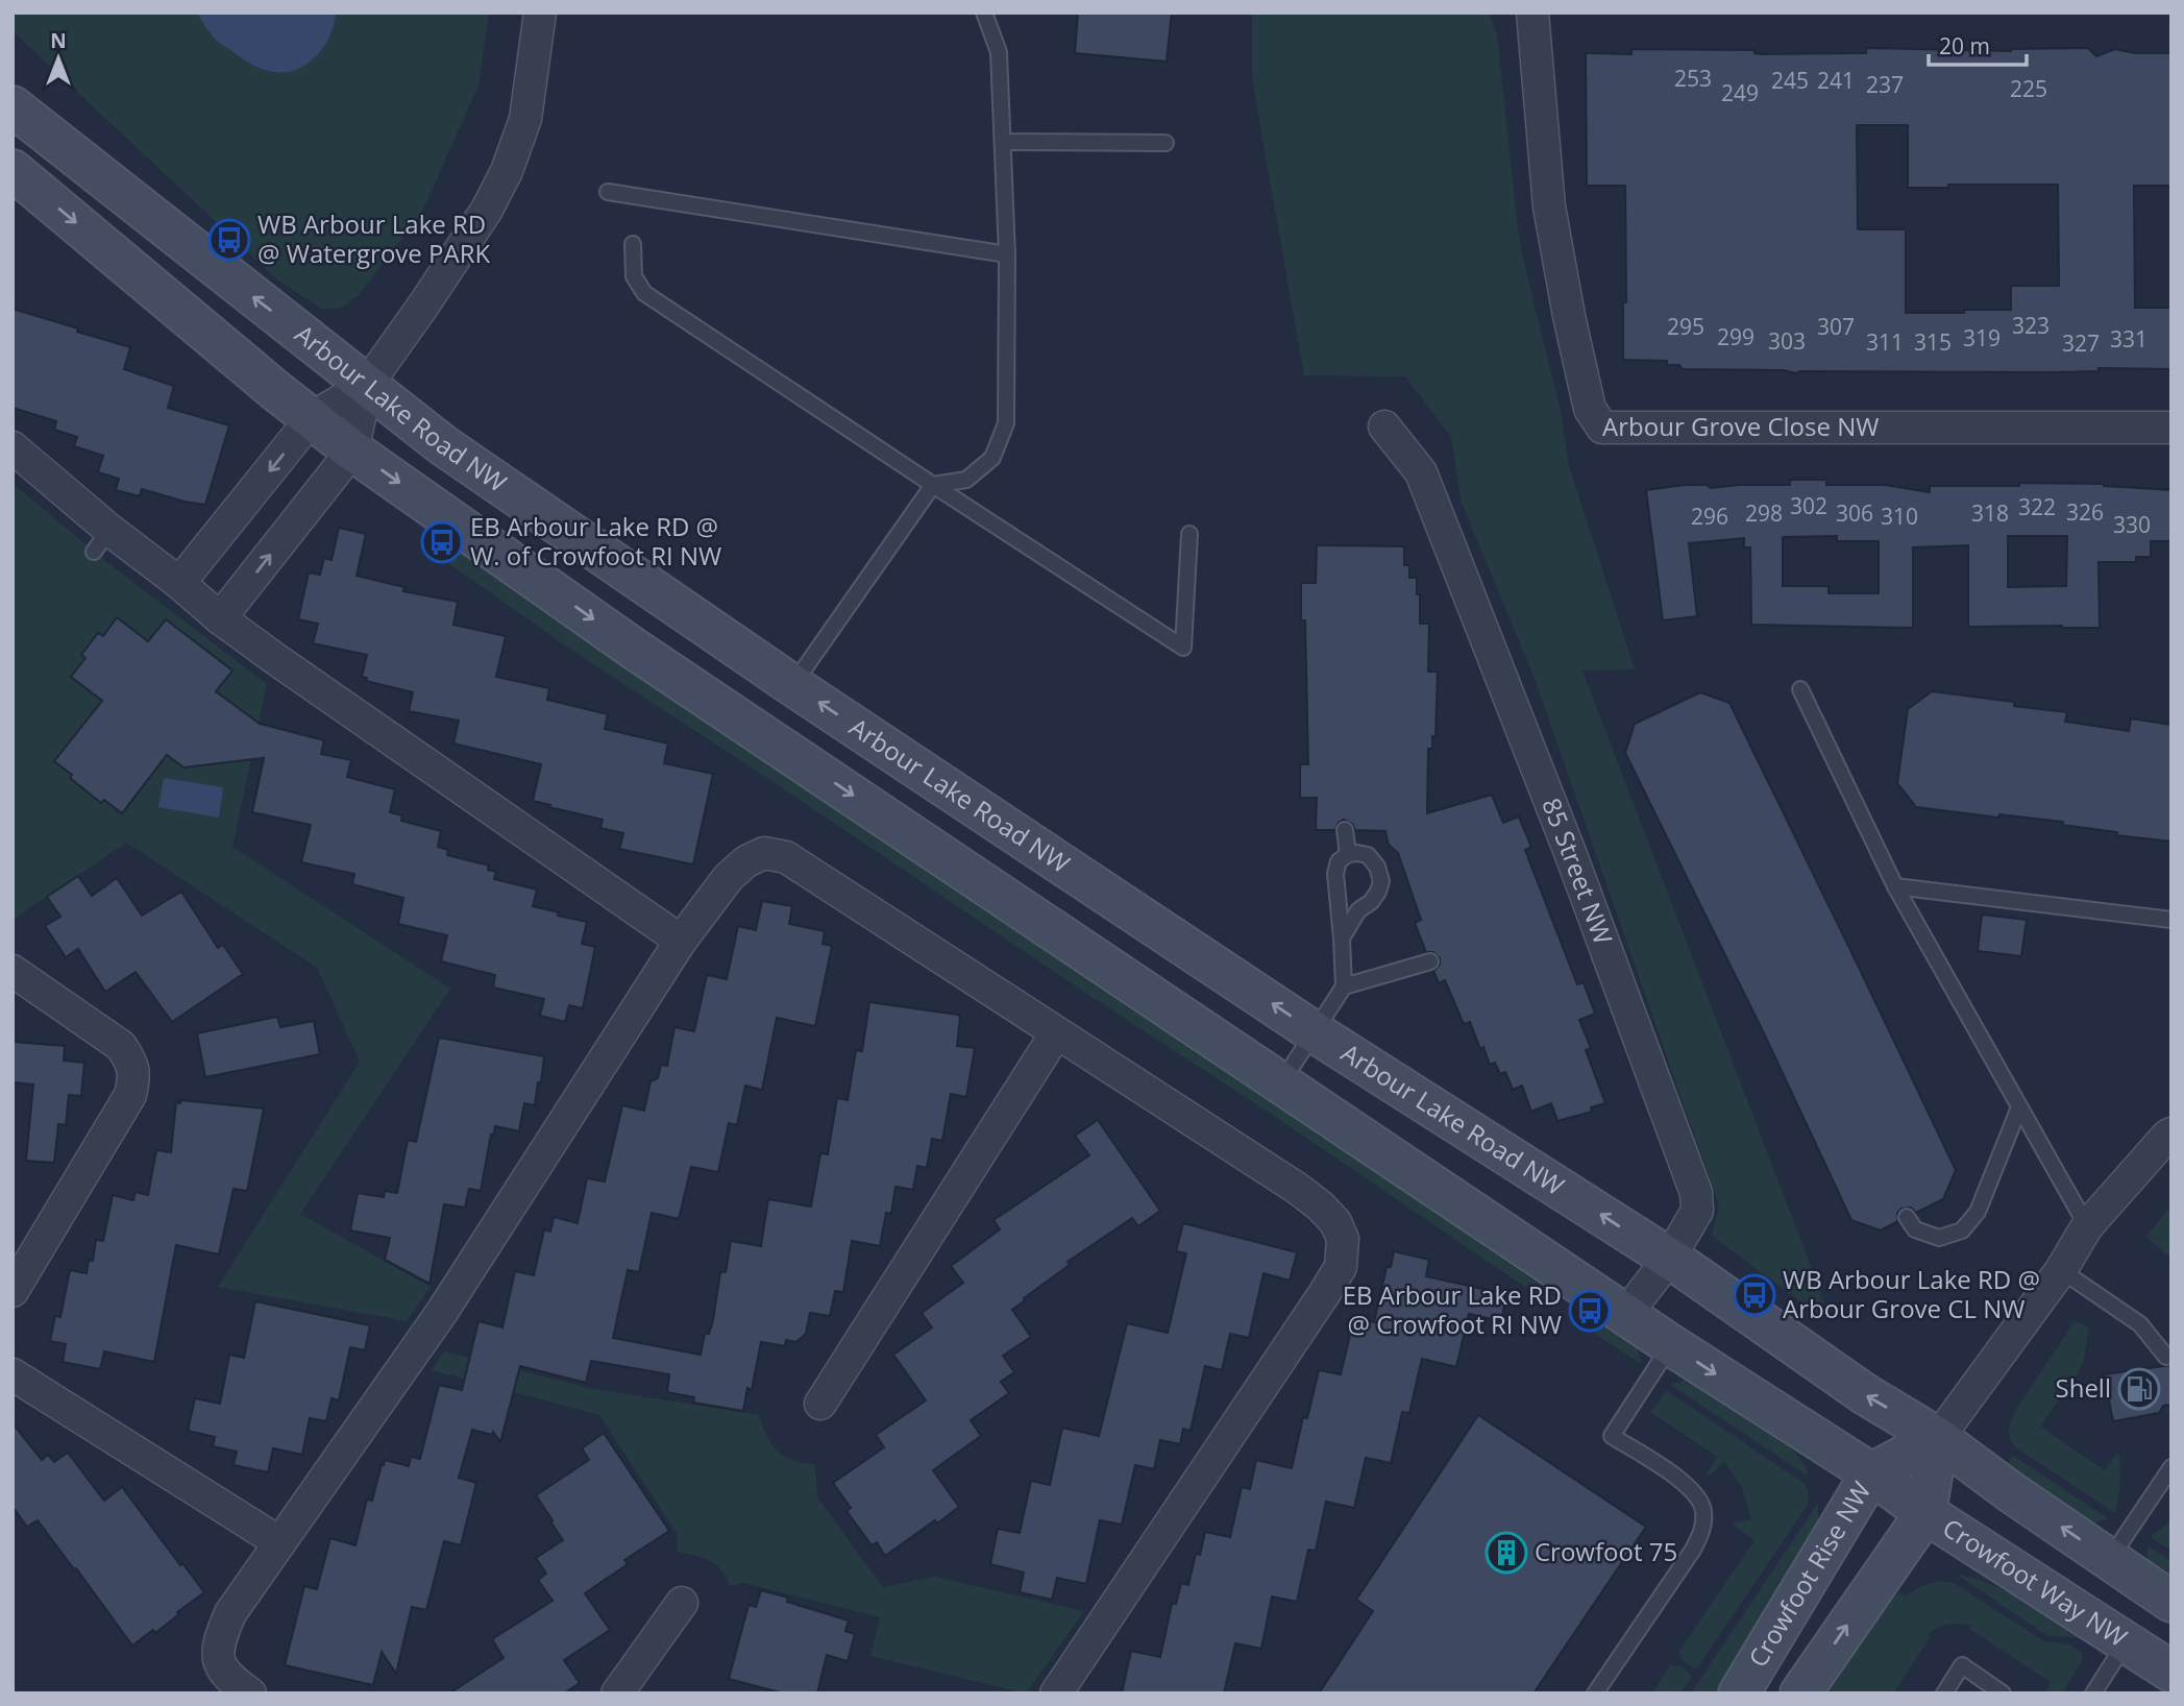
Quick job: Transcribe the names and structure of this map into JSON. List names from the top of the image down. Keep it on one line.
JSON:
{"streets":{"street":["Arbour Lake Road NW","Arbour Grove Close NW","85 Street NW","Crowfoot Rise NW","Crowfoot Way NW"]},"crossings":[["Arbour Lake Road NW","85 Street NW"],["Arbour Lake Road NW","Crowfoot Rise NW"],["Crowfoot Rise NW","Crowfoot Way NW"]],"places":{"bus stop":["WB Arbour Lake RD @ Watergrove PARK","EB Arbour Lake RD @ W. of Crowfoot RI NW","WB Arbour Lake RD @ Arbour Grove CL NW","EB Arbour Lake RD @ Crowfoot RI NW"],"fuel station":["Shell"],"building":["Crowfoot 75"]},"house_numbers":["253","245","241","237","225","249","323","295","307","299","319","331","303","311","315","327","302","322","326","298","306","318","296","310","330"],"scale_bar":"20 m","north":"top"}
